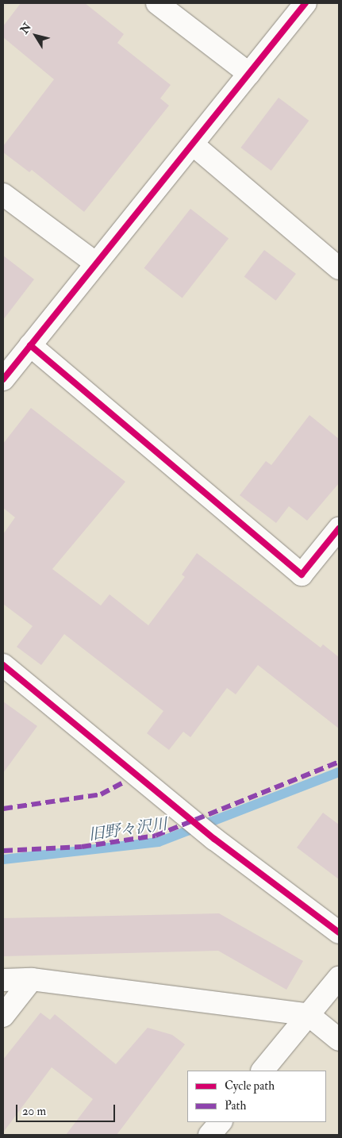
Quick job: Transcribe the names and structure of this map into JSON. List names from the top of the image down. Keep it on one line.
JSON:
{"water":["旧野々沢川"],"legend":["Cycle path","Path"],"scale_bar":"20 m","north":"top left"}
